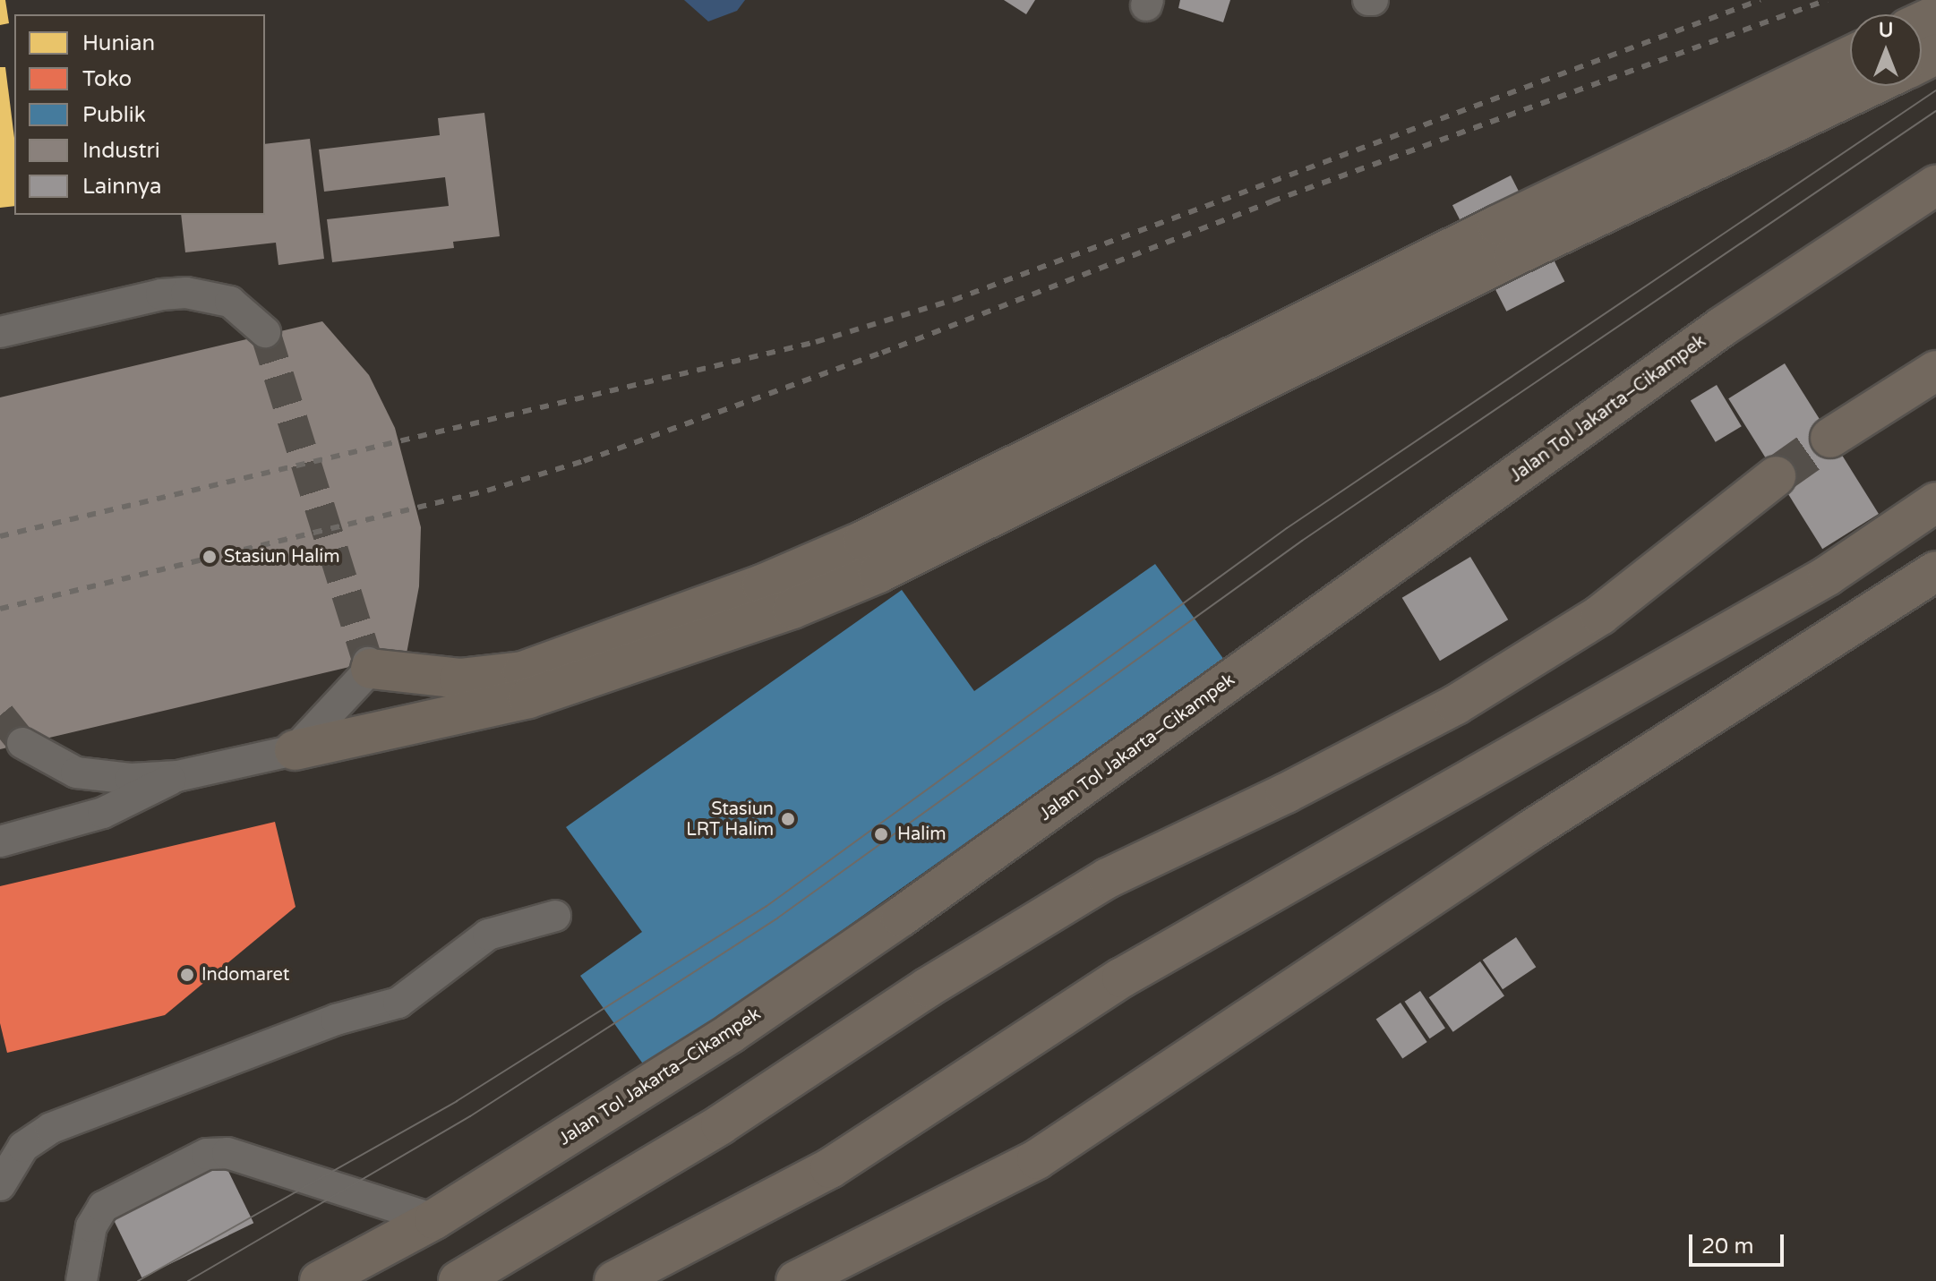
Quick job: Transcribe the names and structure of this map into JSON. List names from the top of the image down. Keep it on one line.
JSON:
{"streets":{"highway":["Jalan Tol Jakarta–Cikampek"]},"places":["Stasiun Halim","Stasiun LRT Halim","Halim","Indomaret"],"legend":["Hunian","Toko","Publik","Industri","Lainnya"],"scale_bar":"20 m","north":"top"}
